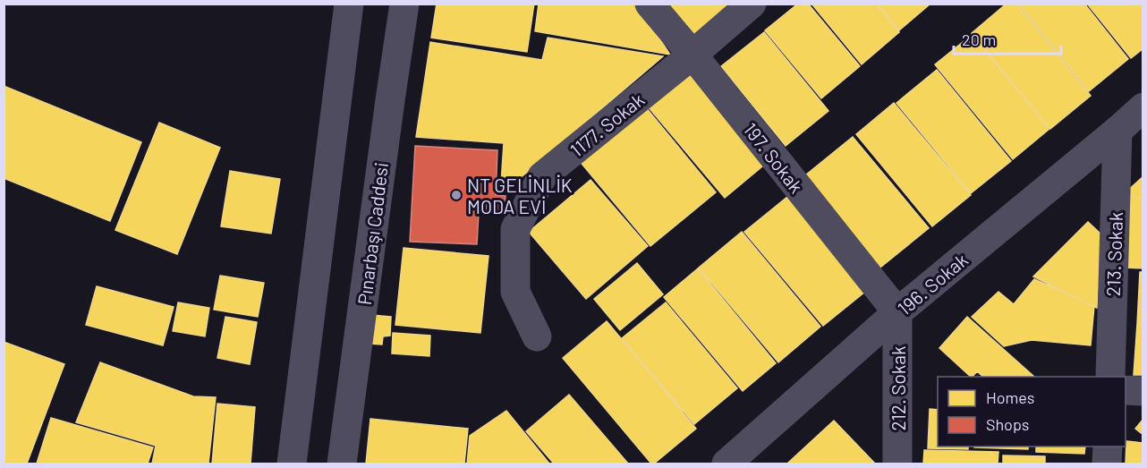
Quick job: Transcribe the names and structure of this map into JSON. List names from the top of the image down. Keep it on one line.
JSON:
{"streets":{"street":["1177. Sokak","197. Sokak","Pınarbaşı Caddesi","213. Sokak","196. Sokak","212. Sokak"]},"crossings":[["1177. Sokak","197. Sokak"],["197. Sokak","196. Sokak"],["197. Sokak","212. Sokak"],["213. Sokak","196. Sokak"],["196. Sokak","212. Sokak"]],"places":["NT GELİNLİK MODA EVİ"],"legend":["Homes","Shops"],"scale_bar":"20 m"}
